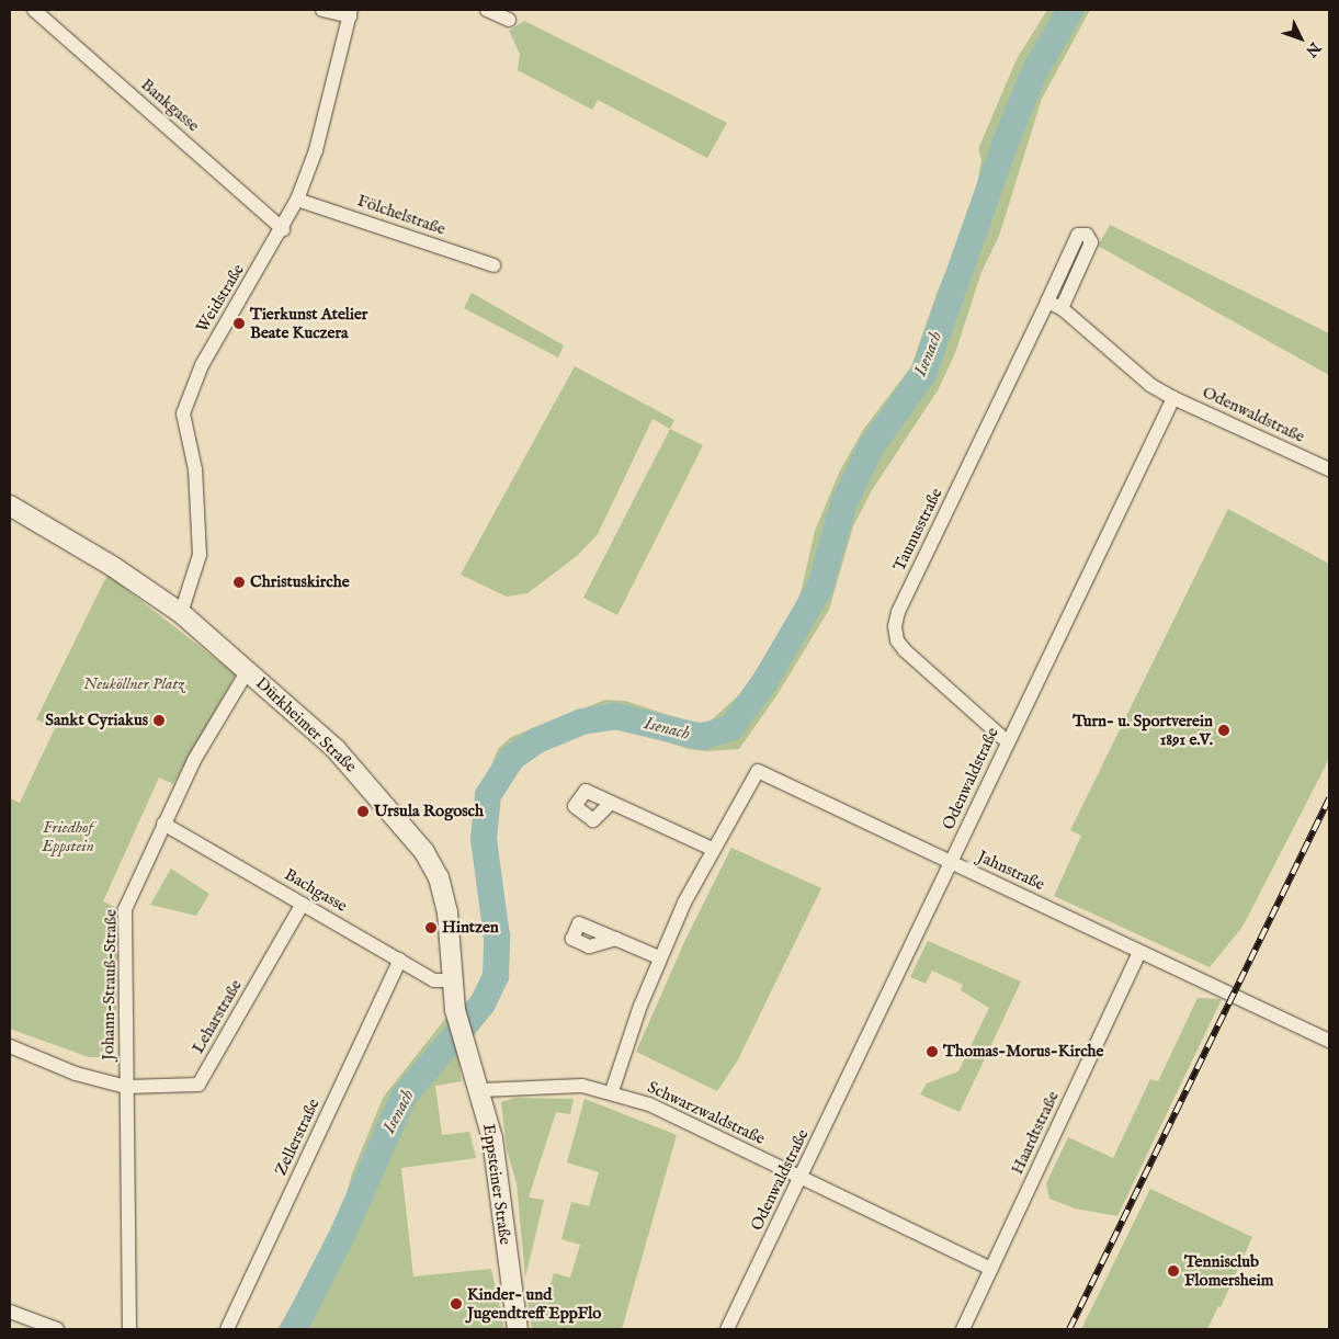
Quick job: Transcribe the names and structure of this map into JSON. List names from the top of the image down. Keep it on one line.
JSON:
{"streets":{"main road":["Dürkheimer Straße","Eppsteiner Straße"],"street":["Bankgasse","Fölchelstraße","Weidstraße","Odenwaldstraße","Taunusstraße","Jahnstraße","Bachgasse","Johann-Strauß-Straße","Leharstraße","Schwarzwaldstraße","Haardtstraße","Zellerstraße"]},"crossings":[["Bankgasse","Weidstraße"],["Fölchelstraße","Weidstraße"],["Weidstraße","Dürkheimer Straße"],["Odenwaldstraße","Taunusstraße"],["Odenwaldstraße","Jahnstraße"],["Odenwaldstraße","Schwarzwaldstraße"],["Dürkheimer Straße","Bachgasse"],["Dürkheimer Straße","Johann-Strauß-Straße"],["Dürkheimer Straße","Eppsteiner Straße"],["Jahnstraße","Schwarzwaldstraße"],["Jahnstraße","Haardtstraße"],["Bachgasse","Johann-Strauß-Straße"],["Bachgasse","Leharstraße"],["Bachgasse","Zellerstraße"],["Johann-Strauß-Straße","Leharstraße"],["Schwarzwaldstraße","Haardtstraße"],["Schwarzwaldstraße","Eppsteiner Straße"]],"water":["Isenach"],"parks":["Neuköllner Platz","Friedhof Eppstein"],"places":["Tierkunst Atelier Beate Kuczera","Christuskirche","Sankt Cyriakus","Turn- u. Sportverein 1891 e.V.","Ursula Rogosch","Hintzen","Thomas-Morus-Kirche","Tennisclub Flomersheim","Kinder- und Jugendtreff EppFlo"],"north":"bottom right"}
